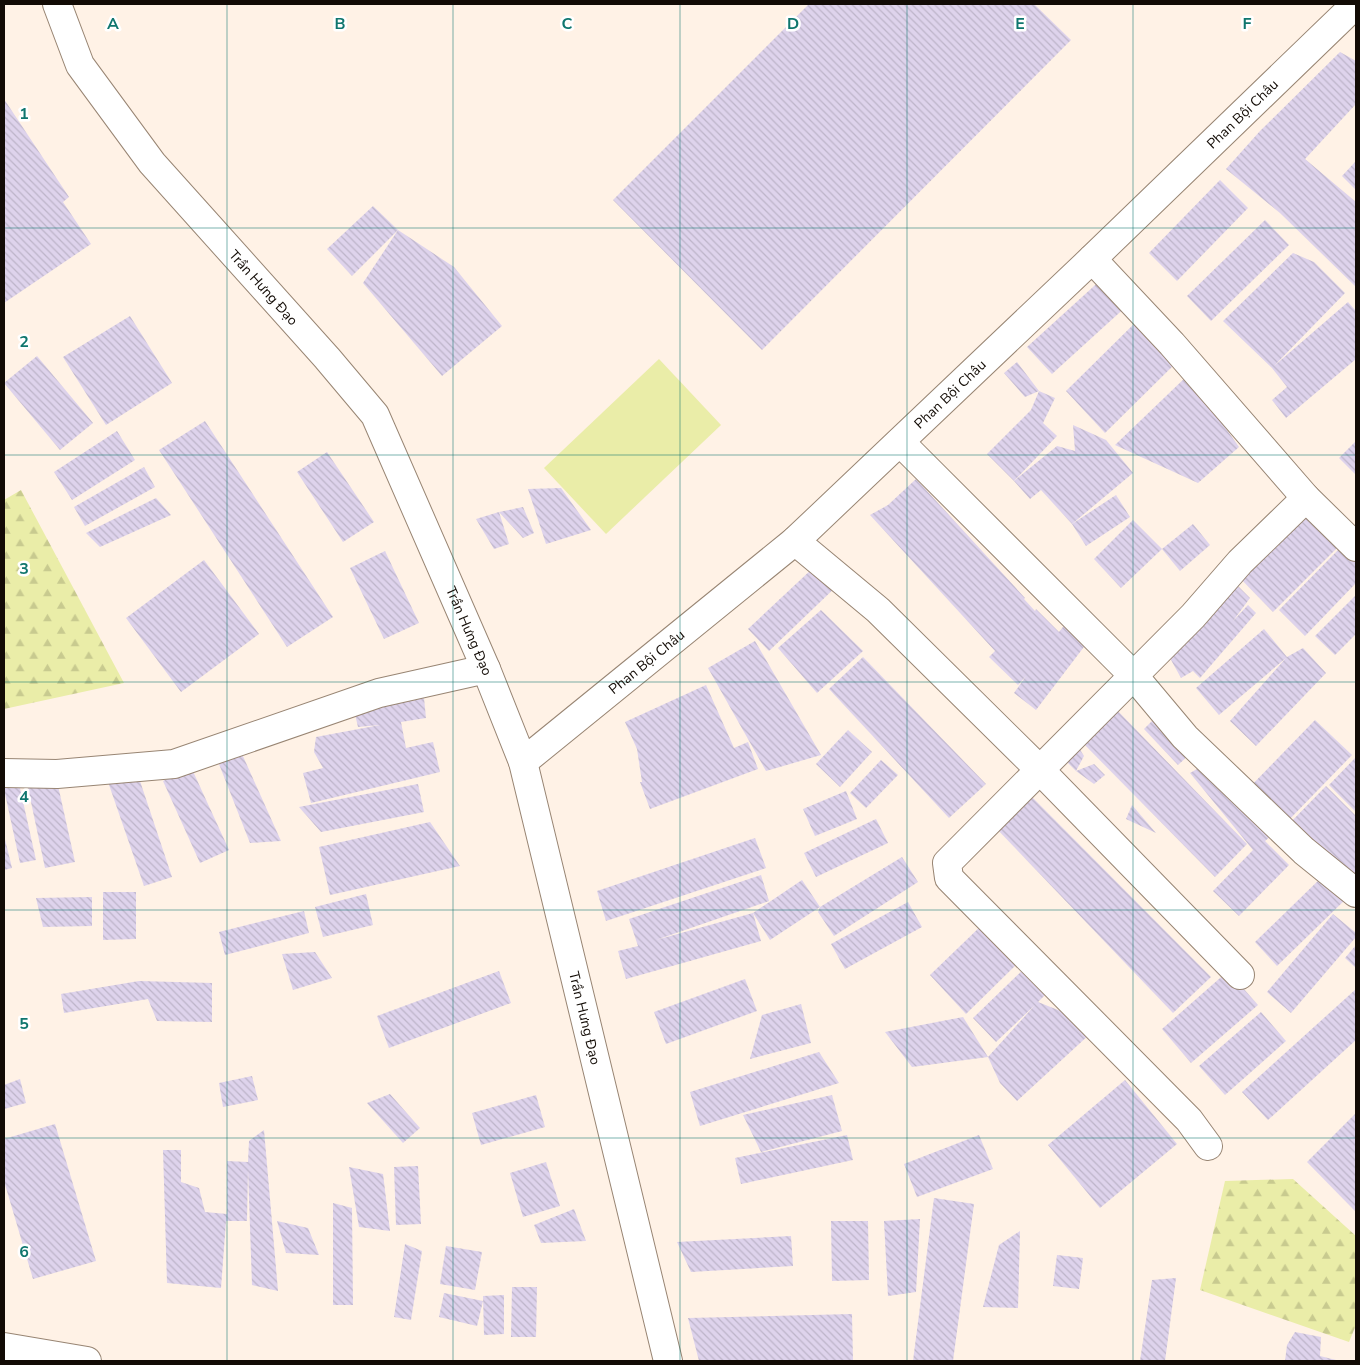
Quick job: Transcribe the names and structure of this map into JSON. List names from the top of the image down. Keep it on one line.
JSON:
{"streets":{"street":["Phan Bội Châu","Trần Hưng Đạo"]},"crossings":[["Phan Bội Châu","Trần Hưng Đạo"]],"grid":{"columns":["A","B","C","D","E","F"],"rows":["1","2","3","4","5","6"]}}
